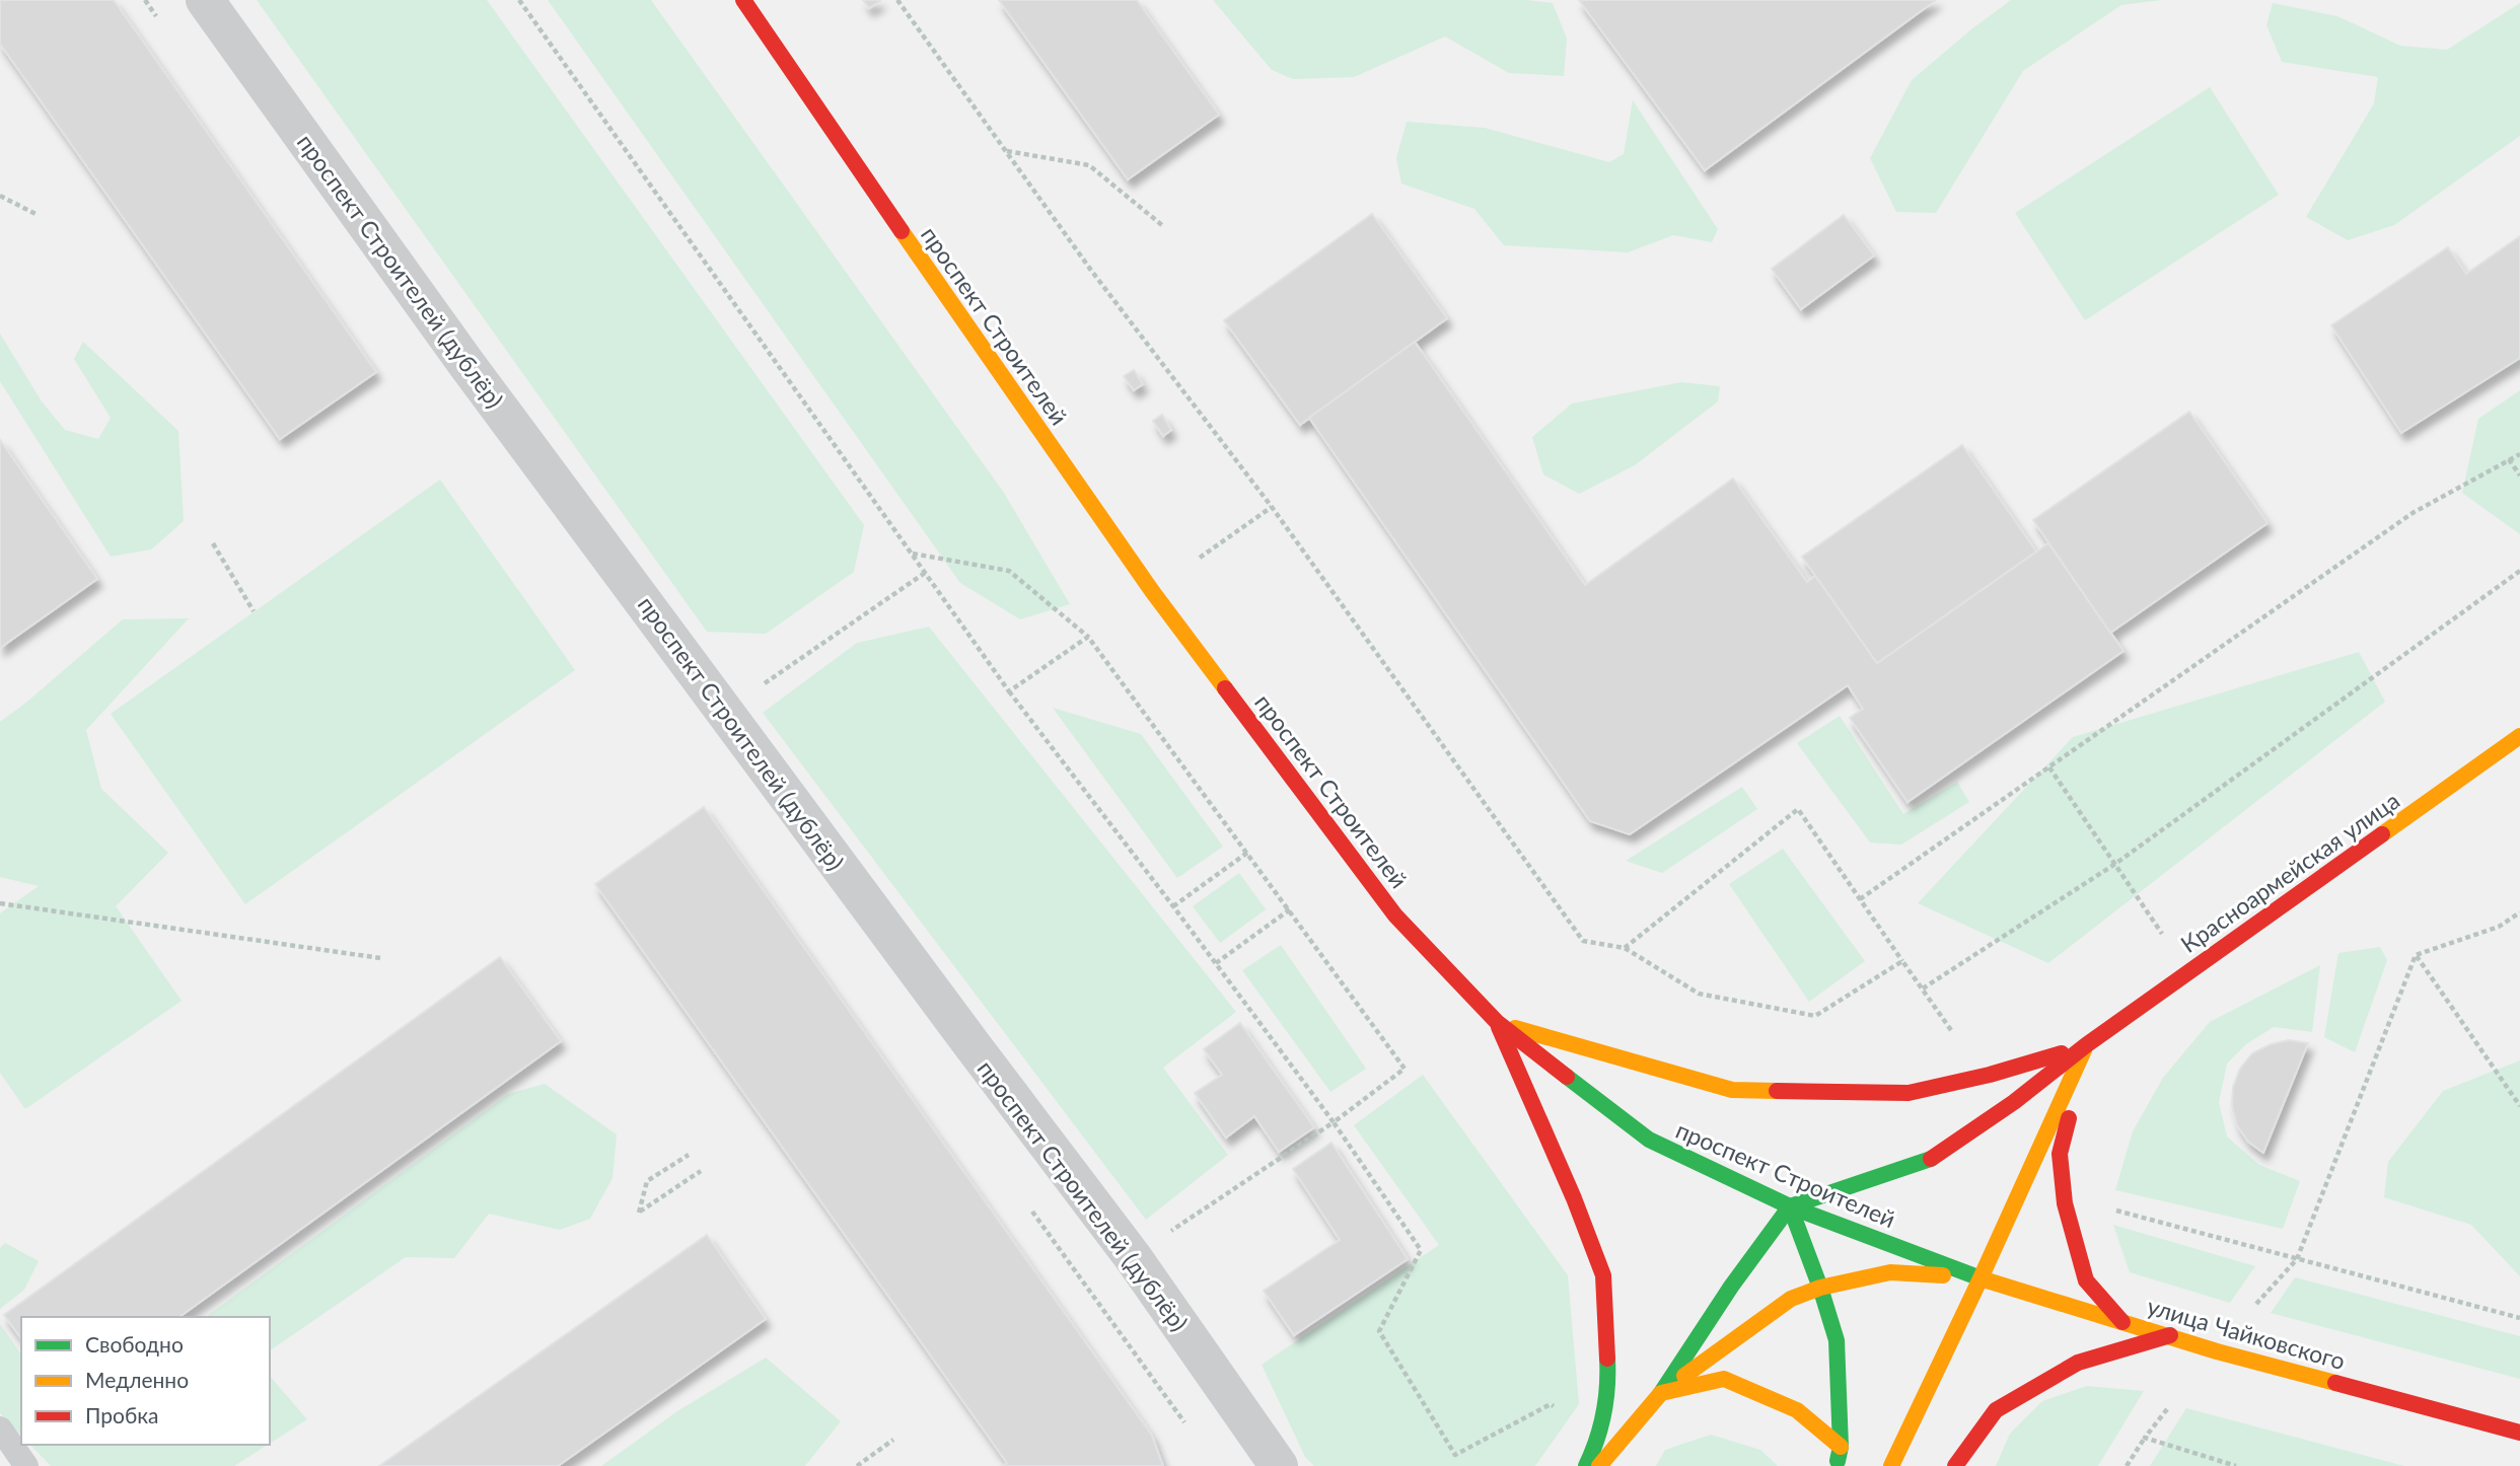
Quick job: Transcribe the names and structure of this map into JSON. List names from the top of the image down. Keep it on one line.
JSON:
{"streets":{"street":["проспект Строителей (дублёр)","проспект Строителей","Красноармейская улица","улица Чайковского"]},"crossings":[["проспект Строителей","улица Чайковского"],["Красноармейская улица","улица Чайковского"]],"legend":["Свободно","Медленно","Пробка"]}
